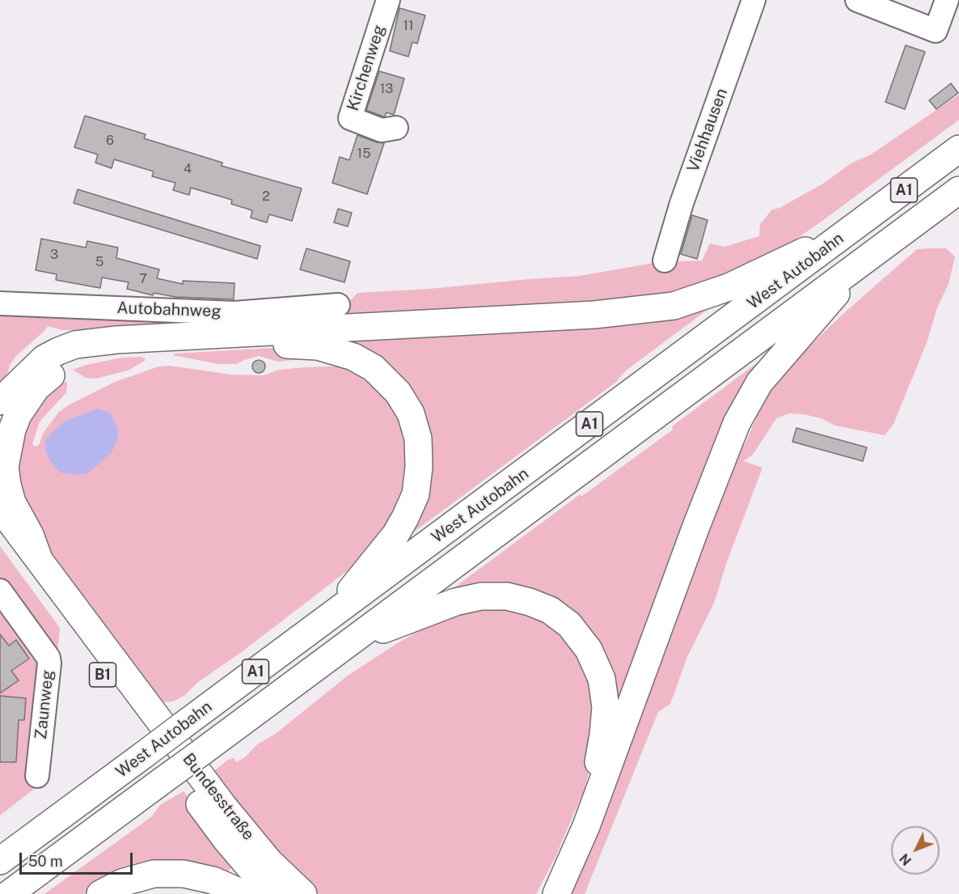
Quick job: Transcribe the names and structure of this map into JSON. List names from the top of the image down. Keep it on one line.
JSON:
{"streets":{"main road":["A1","West Autobahn","B1","Bundesstraße"],"street":["Kirchenweg","Viehhausen","Autobahnweg","Zaunweg"]},"house_numbers":["11","13","6","15","4","2","3","5","7"],"scale_bar":"50 m","north":"bottom left"}
